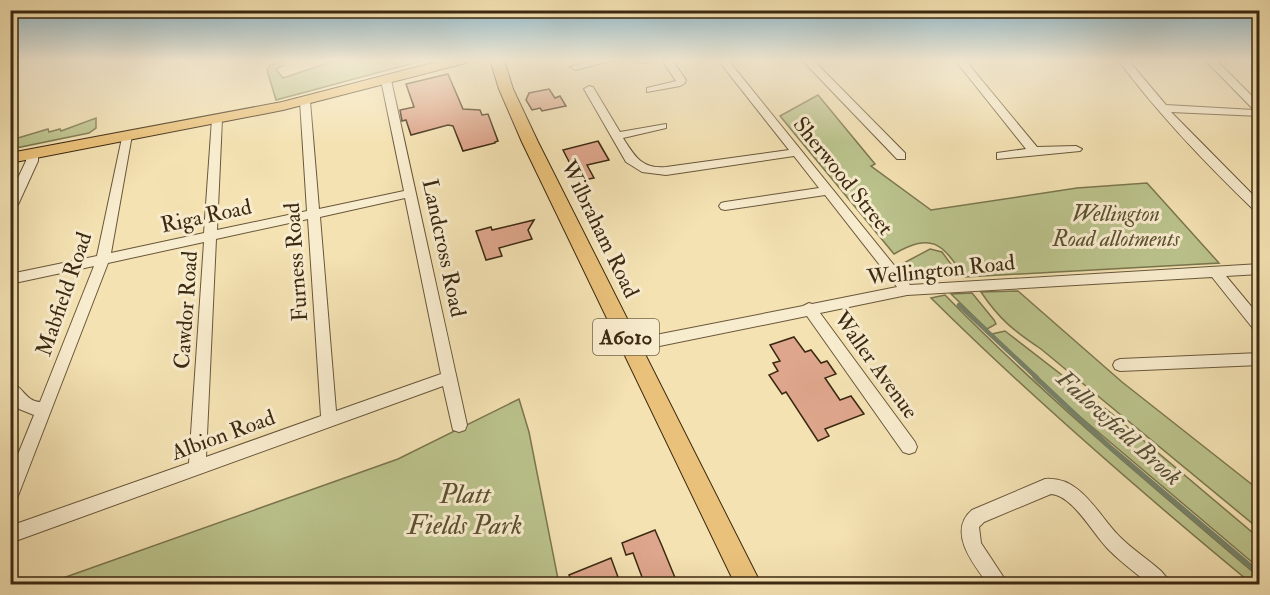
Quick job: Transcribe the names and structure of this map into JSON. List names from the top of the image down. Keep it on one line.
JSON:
{"streets":{"highway":["Wilbraham Road","A6010"],"street":["Sherwood Street","Riga Road","Landcross Road","Furness Road","Wellington Road","Mabfield Road","Cawdor Road","Waller Avenue","Albion Road"]},"crossings":[["Sherwood Street","Wellington Road"],["Riga Road","Landcross Road"],["Riga Road","Furness Road"],["Riga Road","Mabfield Road"],["Riga Road","Cawdor Road"],["Wilbraham Road","Wellington Road"],["Landcross Road","Albion Road"],["Furness Road","Albion Road"],["Wellington Road","Waller Avenue"],["Cawdor Road","Albion Road"]],"water":["Fallowfield Brook"],"parks":["Wellington Road allotments","Platt Fields Park"]}
